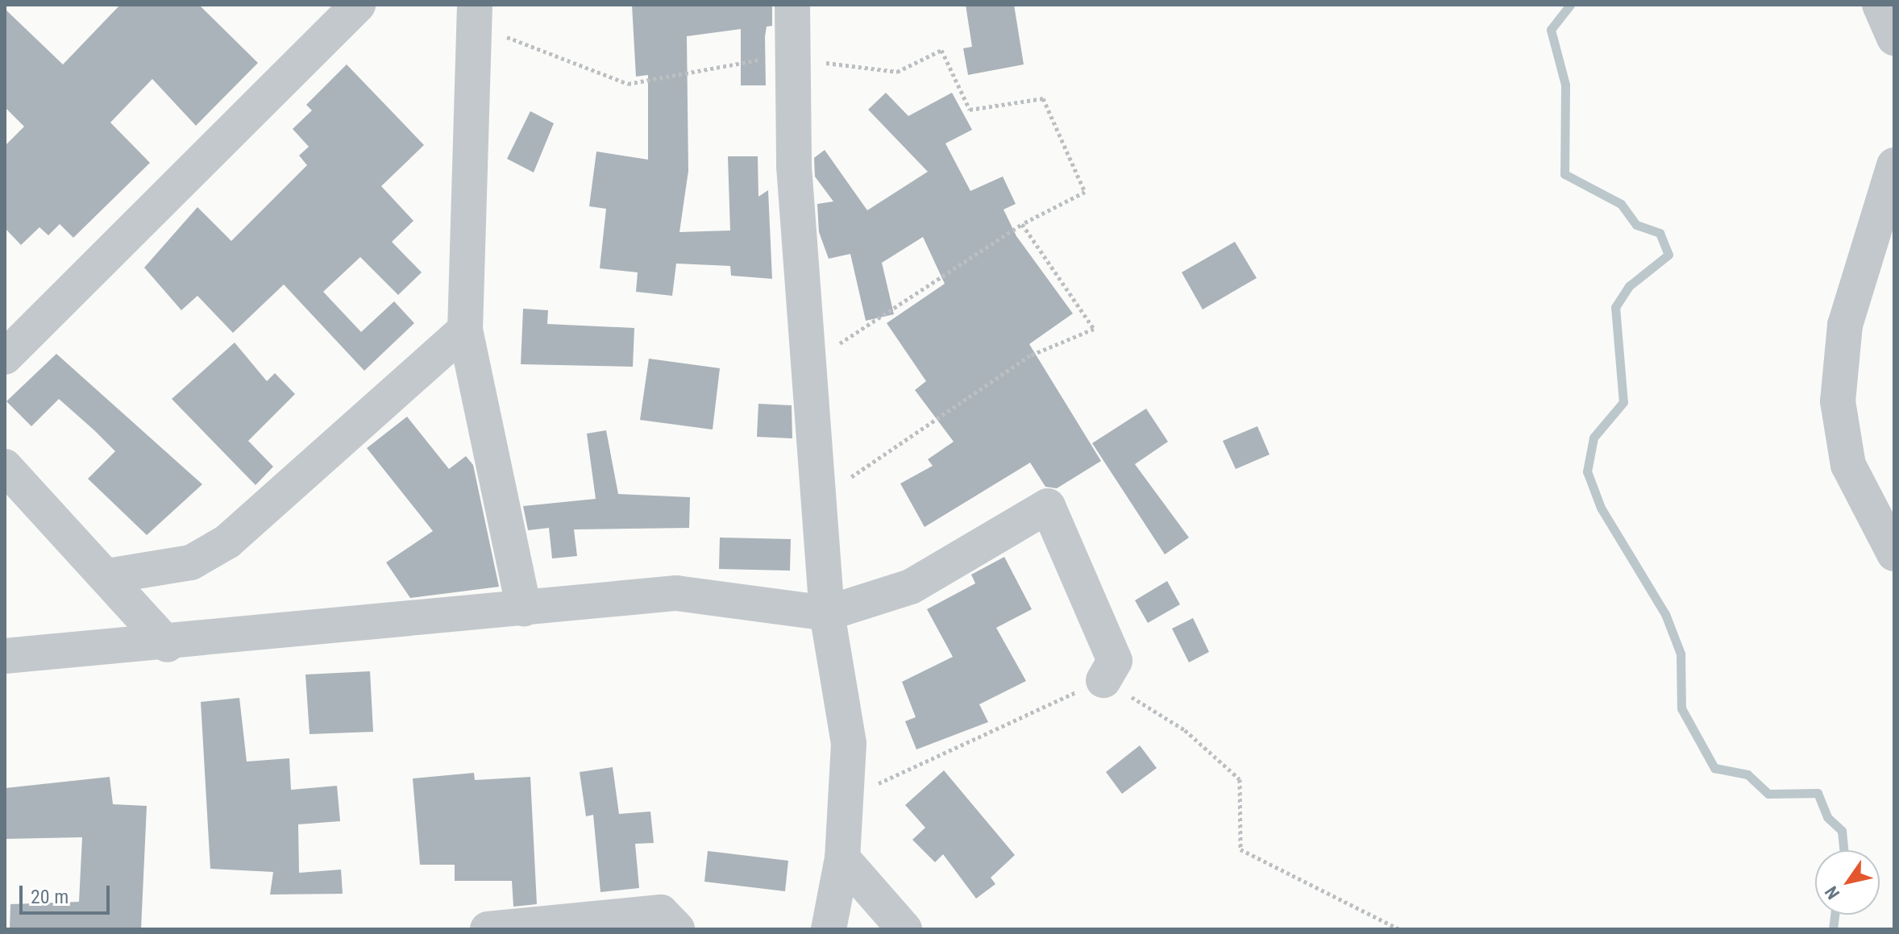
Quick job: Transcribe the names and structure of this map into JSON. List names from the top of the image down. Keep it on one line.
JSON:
{"scale_bar":"20 m","north":"bottom left"}
